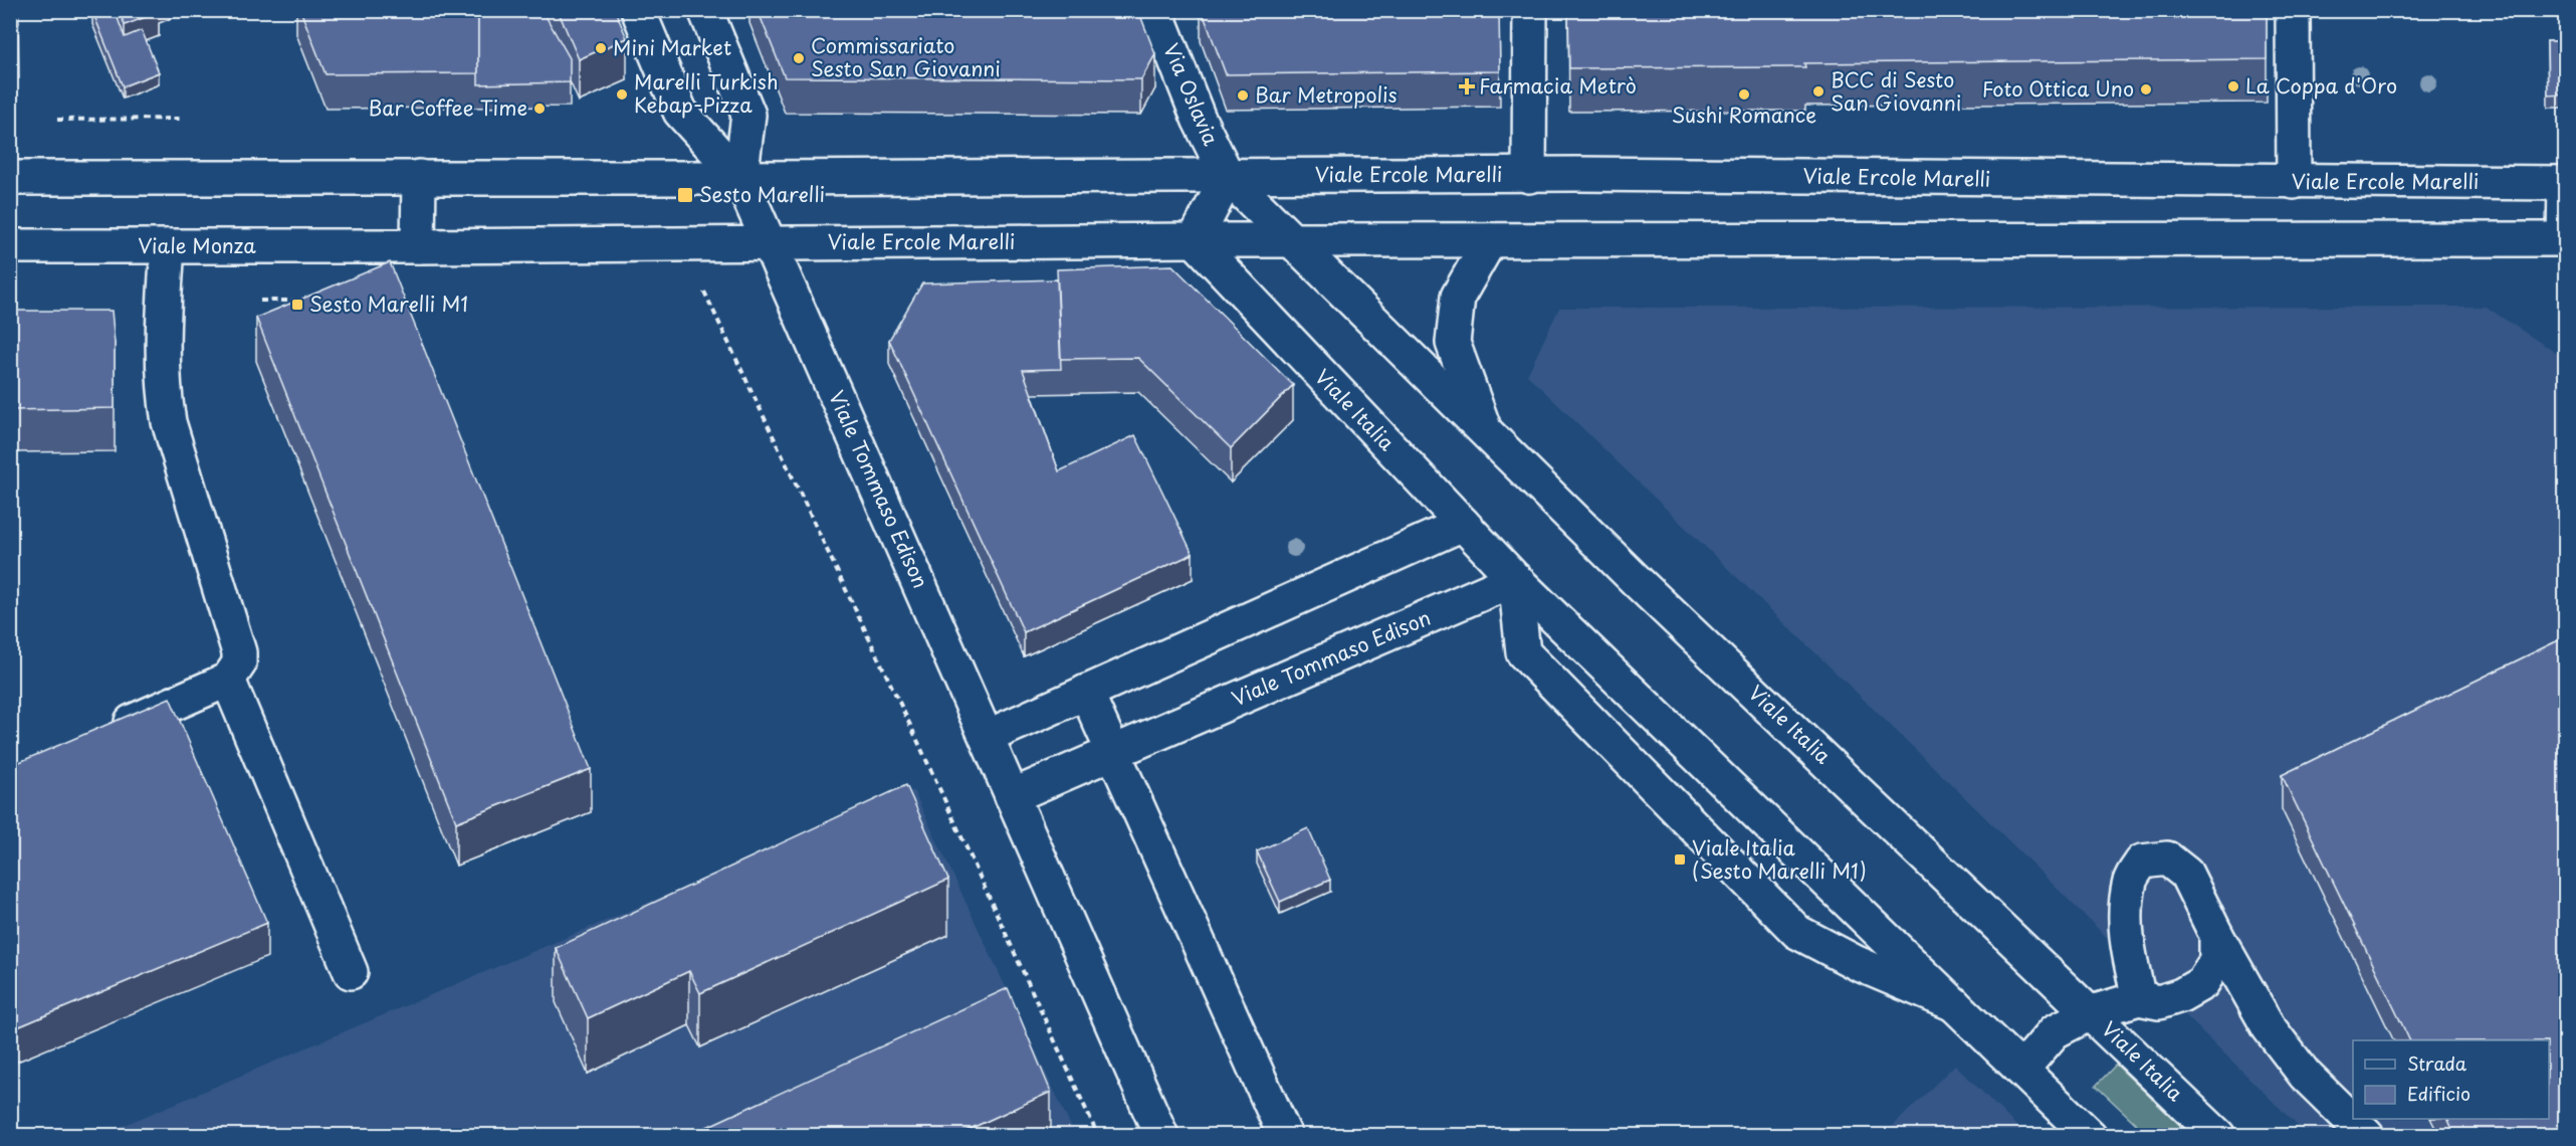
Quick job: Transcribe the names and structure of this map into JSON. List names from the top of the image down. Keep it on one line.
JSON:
{"streets":{"main road":["Via Oslavia","Viale Ercole Marelli","Viale Monza","Viale Italia","Viale Tommaso Edison"]},"crossings":[["Via Oslavia","Viale Ercole Marelli"],["Viale Ercole Marelli","Viale Monza"],["Viale Ercole Marelli","Viale Italia"],["Viale Ercole Marelli","Viale Tommaso Edison"],["Viale Italia","Viale Tommaso Edison"]],"places":{"other":["Mini Market","Commissariato Sesto San Giovanni","La Coppa d'Oro","Foto Ottica Uno","BCC di Sesto San Giovanni","Marelli Turkish Kebap-Pizza","Sushi Romance","Bar Metropolis","Bar Coffee Time"],"health":["Farmacia Metrò"],"transit":["Sesto Marelli","Sesto Marelli M1","Viale Italia (Sesto Marelli M1)"]},"legend":["Strada","Edificio"]}
